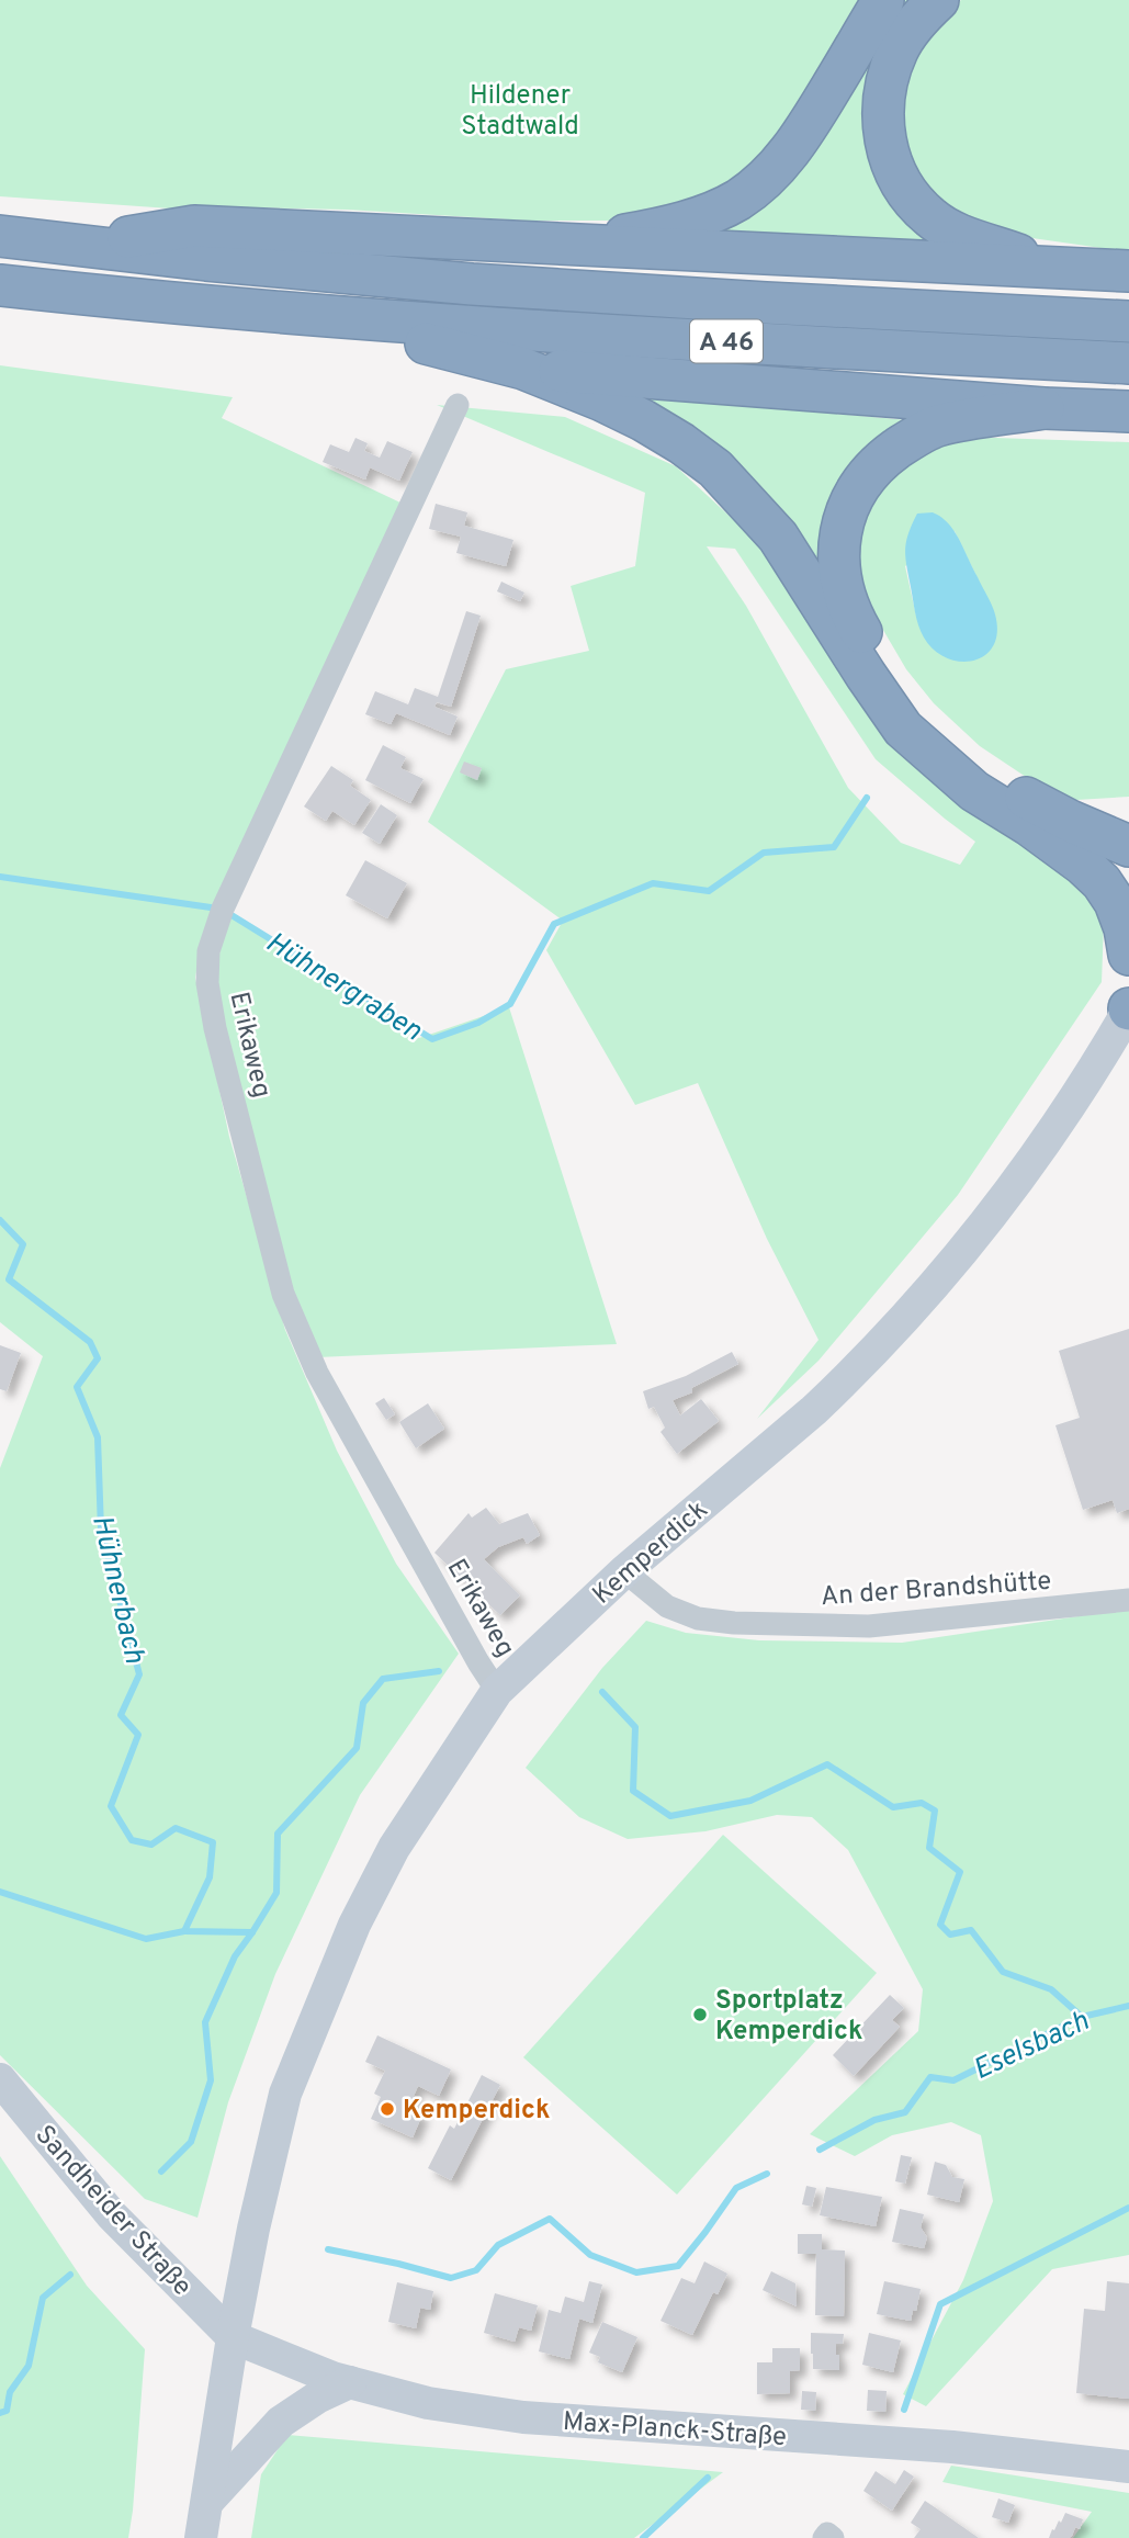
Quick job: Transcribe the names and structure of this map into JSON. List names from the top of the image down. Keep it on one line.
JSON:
{"streets":{"highway":["A 46"],"main road":["Kemperdick","Sandheider Straße","Max-Planck-Straße"],"street":["Erikaweg","An der Brandshütte"]},"crossings":[["Erikaweg","Kemperdick"],["Kemperdick","An der Brandshütte"],["Kemperdick","Sandheider Straße"],["Kemperdick","Max-Planck-Straße"],["Sandheider Straße","Max-Planck-Straße"]],"water":["Hühnergraben","Hühnerbach","Eselsbach"],"parks":["Hildener Stadtwald"],"places":["Sportplatz Kemperdick","Kemperdick"]}
